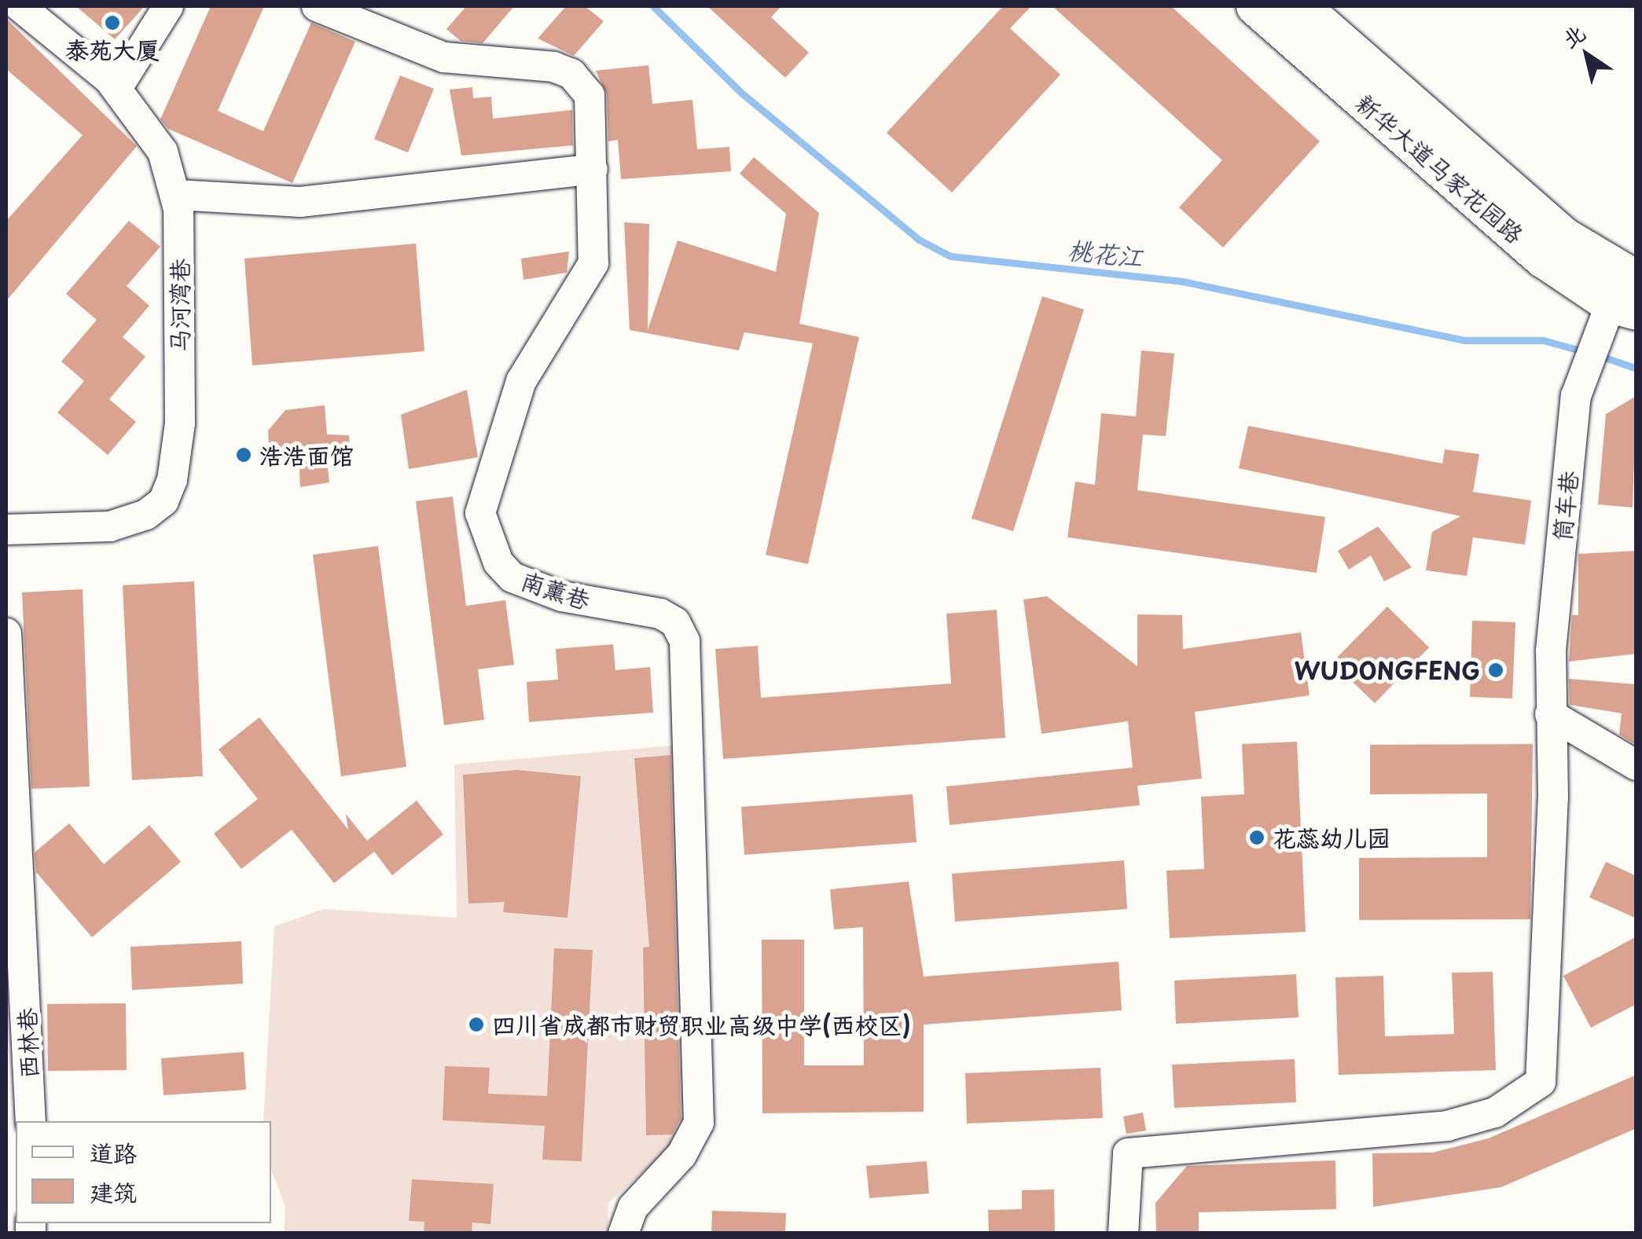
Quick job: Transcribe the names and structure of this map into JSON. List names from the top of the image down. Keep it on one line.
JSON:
{"streets":{"main road":["新华大道马家花园路"],"street":["马河湾巷","筒车巷","南薰巷","西林巷"]},"crossings":[["新华大道马家花园路","筒车巷"]],"water":["桃花江"],"places":["泰苑大厦","浩浩面馆","WUDONGFENG","花蕊幼儿园","四川省成都市财贸职业高级中学(西校区)"],"legend":["道路","建筑"],"north":"top left"}
